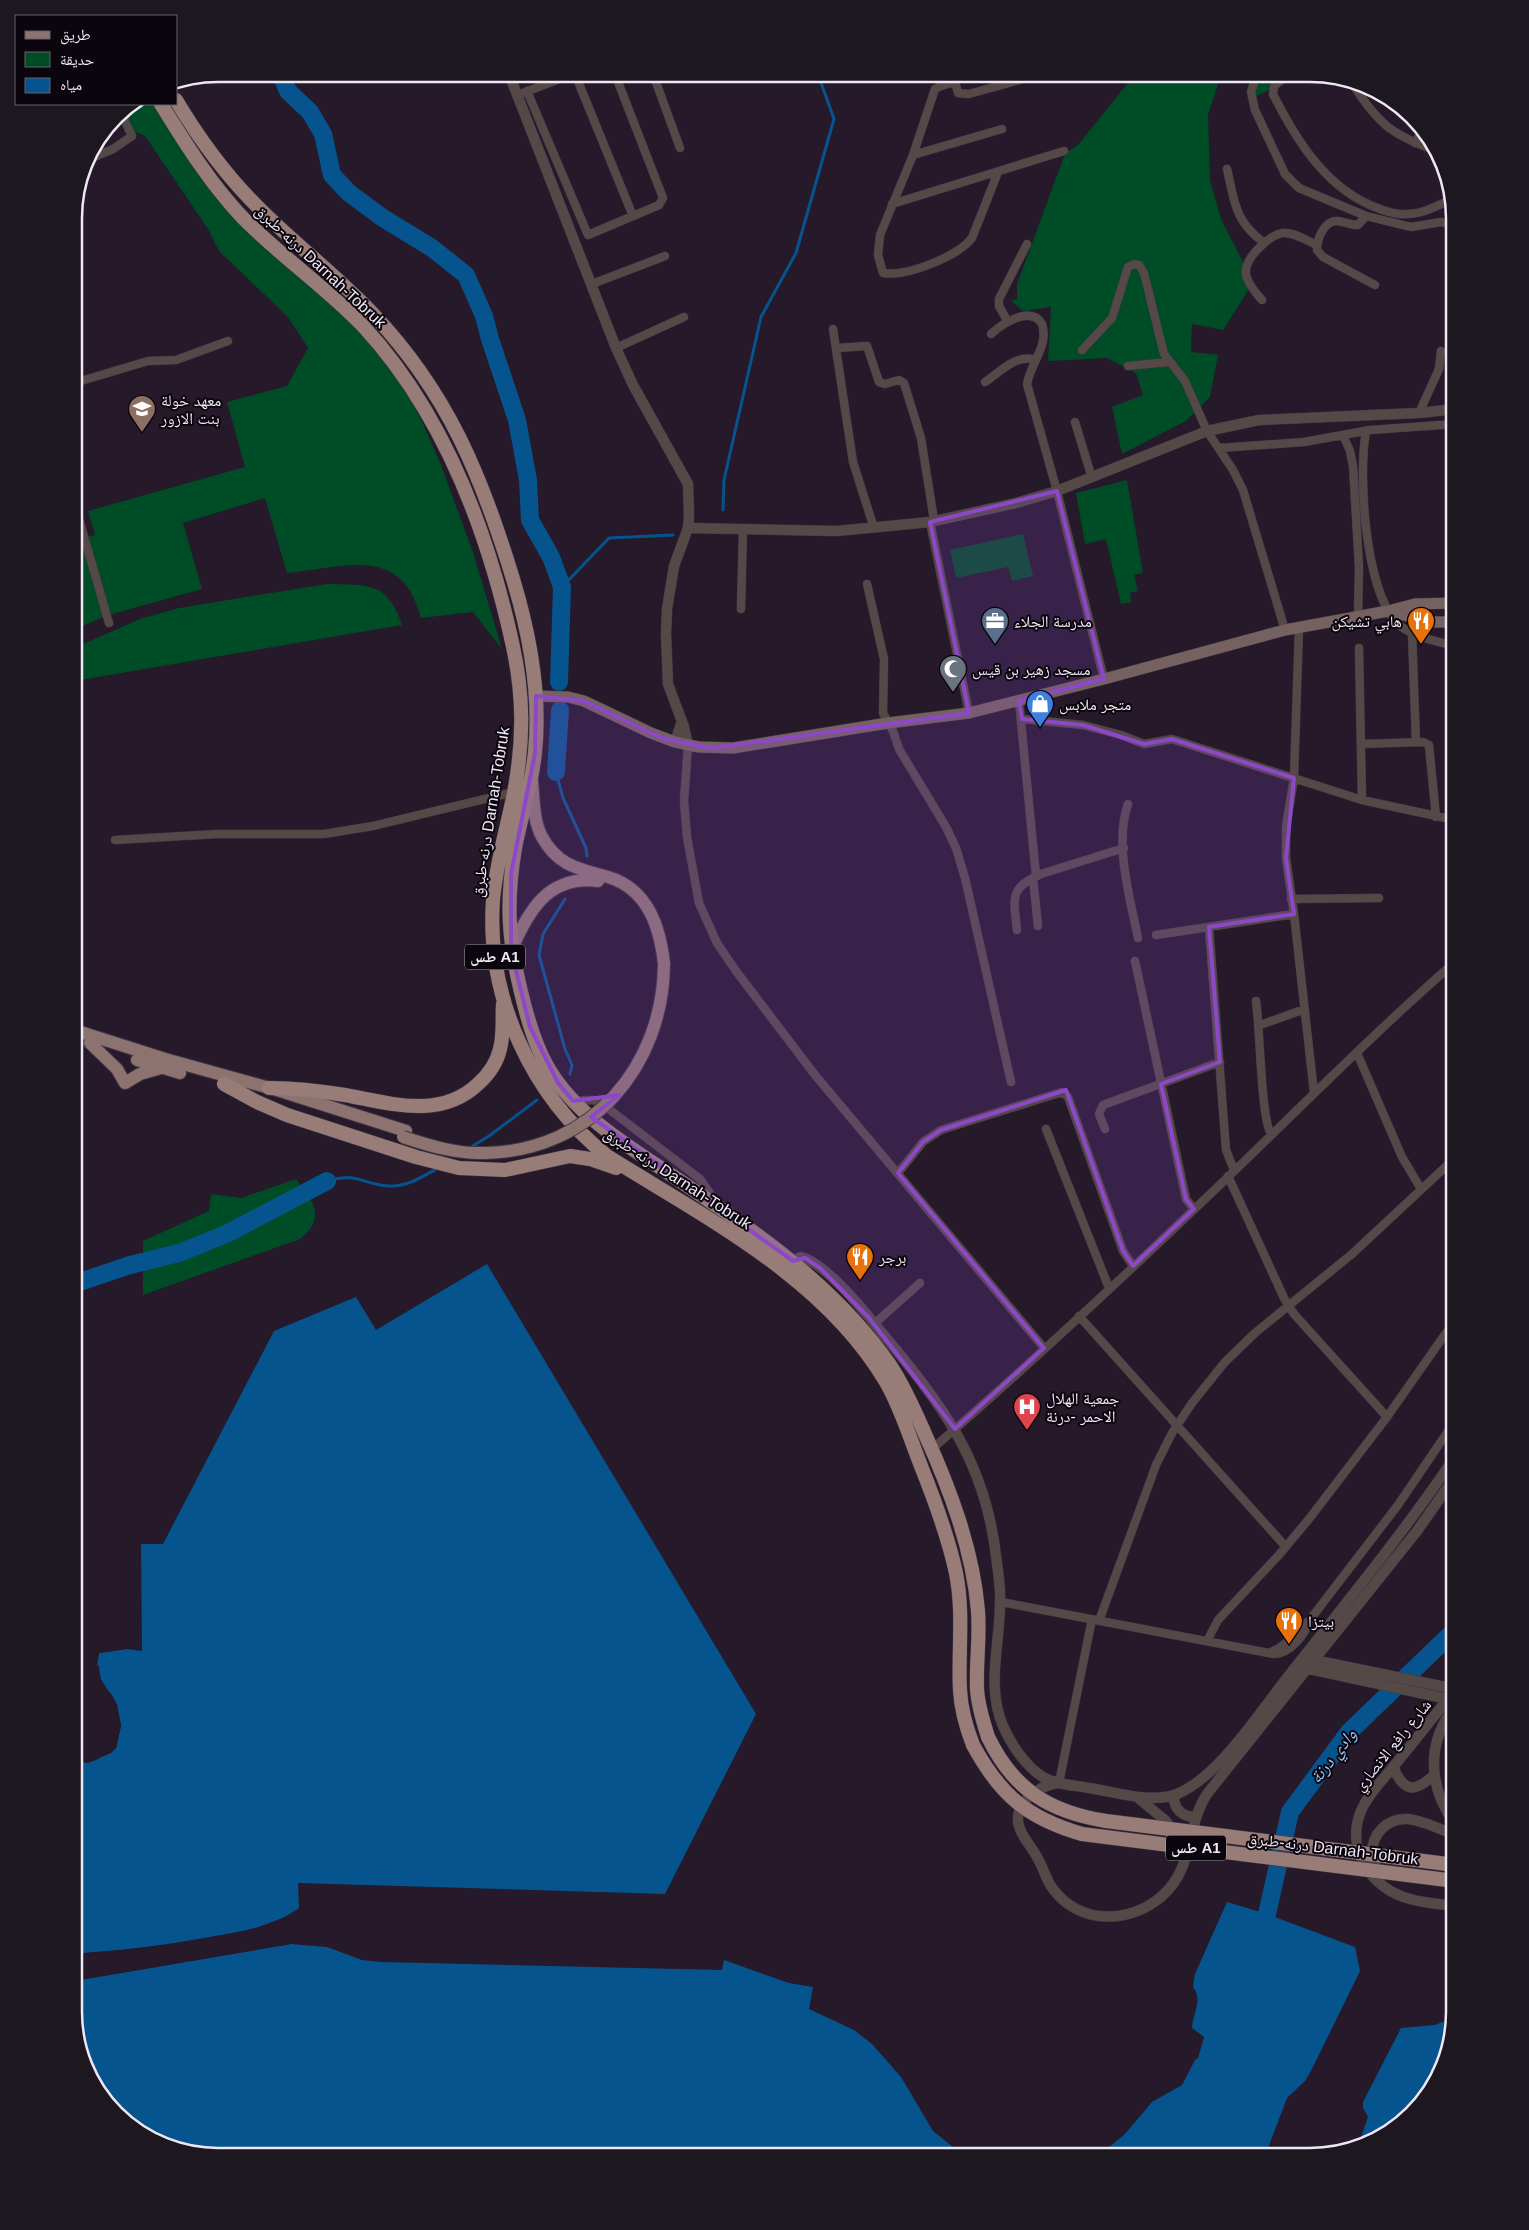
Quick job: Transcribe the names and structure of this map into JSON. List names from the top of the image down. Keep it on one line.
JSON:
{"streets":{"highway":["درنه-طبرق Darnah-Tobruk","طس A1"],"street":["شارع رافع الانصاري"]},"water":["وادي درنة"],"places":{"school or university":["معهد خولة بنت الازور"],"office":["مدرسة الجلاء"],"restaurant":["هابي تشيكن","برجر","بيتزا"],"mosque":["مسجد زهير بن قيس"],"shop":["متجر ملابس"],"hospital":["جمعية الهلال الاحمر -درنة"]},"legend":["طريق","حديقة","مياه"]}
